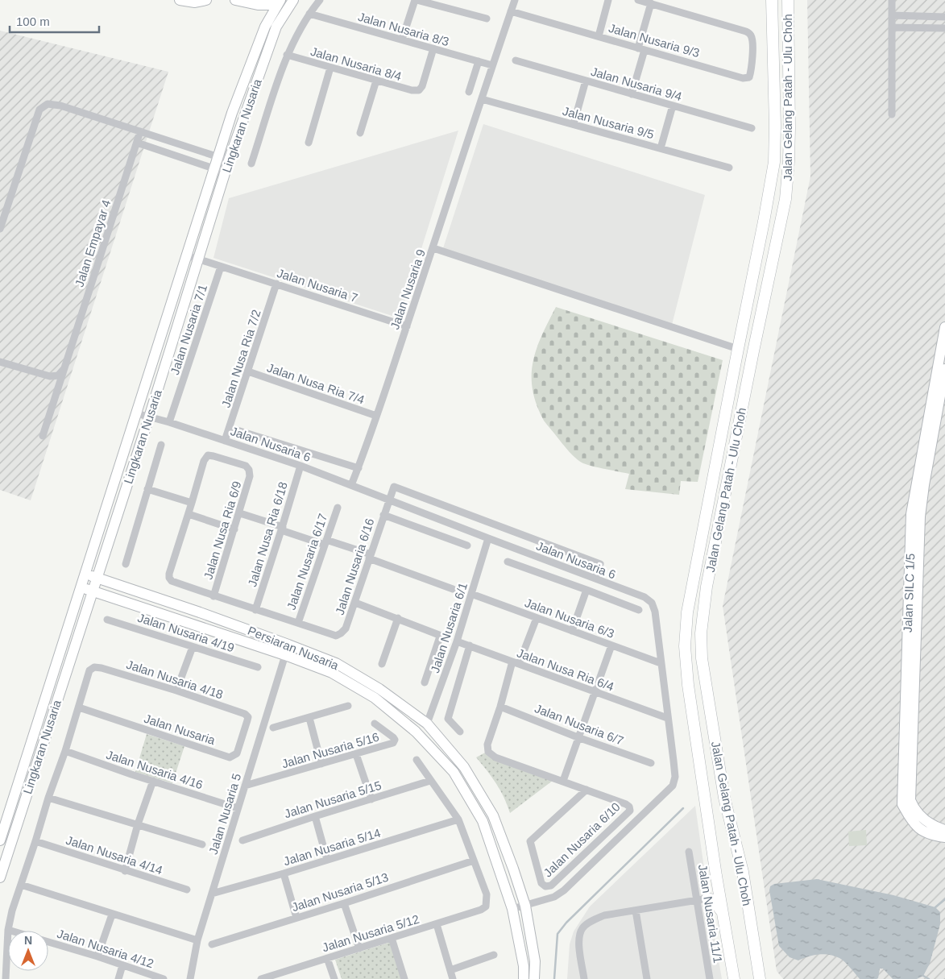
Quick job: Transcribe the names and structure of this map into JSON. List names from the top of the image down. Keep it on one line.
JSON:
{"streets":{"main road":["Jalan Gelang Patah - Ulu Choh"],"street":["Jalan Nusaria 8/3","Jalan Nusaria 9/3","Jalan Nusaria 8/4","Jalan Nusaria 9/4","Jalan Nusaria 9/5","Lingkaran Nusaria","Jalan Empayar 4","Jalan Nusaria 7","Jalan Nusaria 9","Jalan Nusaria 7/1","Jalan Nusa Ria 7/2","Jalan Nusa Ria 7/4","Jalan Nusaria 6","Jalan Nusa Ria 6/9","Jalan Nusa Ria 6/18","Jalan Nusaria 6/17","Jalan Nusaria 6/16","Jalan SILC 1/5","Jalan Nusaria 6/3","Jalan Nusaria 6/1","Jalan Nusaria 4/19","Persiaran Nusaria","Jalan Nusa Ria 6/4","Jalan Nusaria 4/18","Jalan Nusaria 6/7","Jalan Nusaria","Jalan Nusaria 5/16","Jalan Nusaria 4/16","Jalan Nusaria 5/15","Jalan Nusaria 5","Jalan Nusaria 6/10","Jalan Nusaria 5/14","Jalan Nusaria 4/14","Jalan Nusaria 5/13","Jalan Nusaria 11/1","Jalan Nusaria 5/12","Jalan Nusaria 4/12"]},"crossings":[["Jalan Nusaria 8/3","Jalan Nusaria 8/4"],["Jalan Nusaria 9/5","Jalan Nusaria 9"],["Lingkaran Nusaria","Jalan Nusaria 7"],["Lingkaran Nusaria","Jalan Nusaria 6"],["Lingkaran Nusaria","Persiaran Nusaria"],["Jalan Nusaria 7","Jalan Nusaria 9"],["Jalan Nusaria 7","Jalan Nusaria 7/1"],["Jalan Nusaria 7","Jalan Nusa Ria 7/2"],["Jalan Nusaria 9","Jalan Nusa Ria 7/4"],["Jalan Nusaria 9","Jalan Nusaria 6"],["Jalan Nusaria 7/1","Jalan Nusaria 6"],["Jalan Nusa Ria 7/2","Jalan Nusa Ria 7/4"],["Jalan Nusa Ria 7/2","Jalan Nusaria 6"],["Jalan Nusaria 6","Jalan Nusa Ria 6/18"],["Jalan Nusaria 6","Jalan Nusaria 6/16"],["Jalan Nusaria 6","Jalan Nusaria 6/3"],["Jalan Nusaria 6","Jalan Nusaria 6/1"],["Jalan Nusaria 6","Persiaran Nusaria"],["Jalan Nusaria 6","Jalan Nusa Ria 6/4"],["Jalan Nusaria 6/17","Jalan Nusaria 6/16"],["Jalan Nusaria 6/3","Jalan Nusaria 6/1"],["Jalan Nusaria 6/1","Persiaran Nusaria"],["Jalan Nusaria 6/1","Jalan Nusa Ria 6/4"],["Persiaran Nusaria","Jalan Nusaria 5"],["Jalan Nusaria 4/18","Jalan Nusaria"],["Jalan Nusaria 5/16","Jalan Nusaria 5"],["Jalan Nusaria 4/16","Jalan Nusaria 5"],["Jalan Nusaria 5","Jalan Nusaria 5/14"],["Jalan Nusaria 5/13","Jalan Nusaria 5/12"]],"scale_bar":"100 m","north":"top"}
